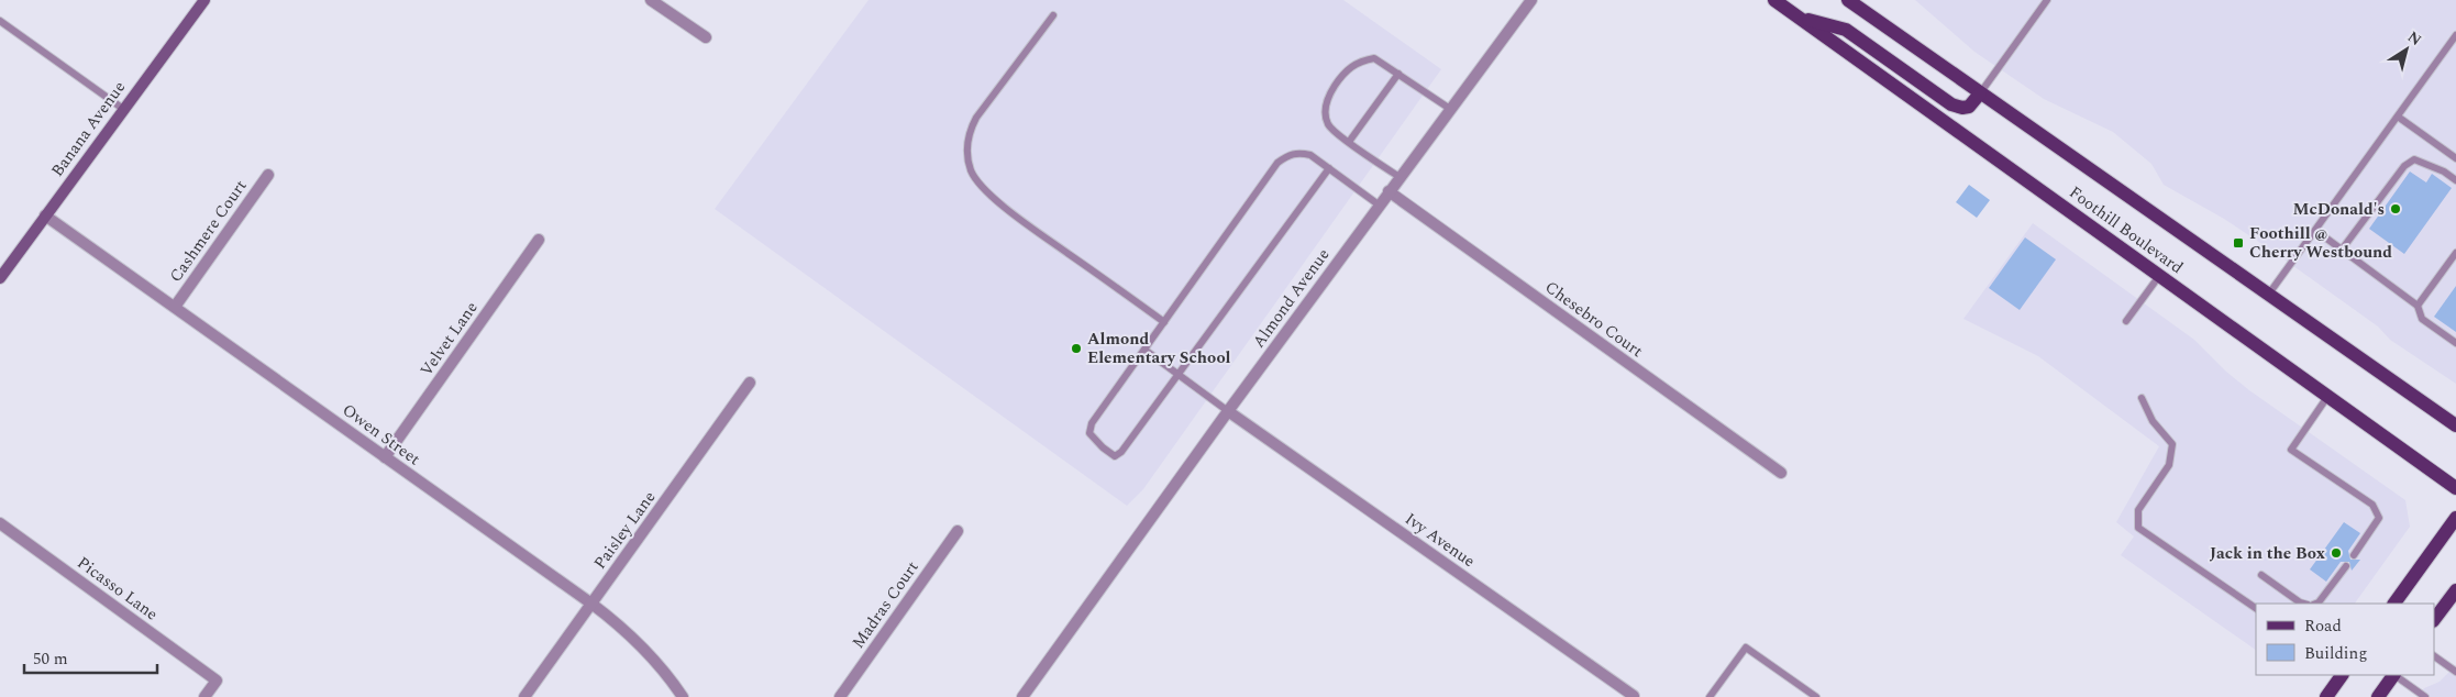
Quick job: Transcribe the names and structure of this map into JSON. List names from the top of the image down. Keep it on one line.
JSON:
{"streets":{"main road":["Foothill Boulevard"],"street":["Banana Avenue","Cashmere Court","Almond Avenue","Chesebro Court","Velvet Lane","Owen Street","Paisley Lane","Ivy Avenue","Picasso Lane","Madras Court"]},"crossings":[["Banana Avenue","Owen Street"],["Cashmere Court","Owen Street"],["Almond Avenue","Chesebro Court"],["Almond Avenue","Ivy Avenue"],["Velvet Lane","Owen Street"],["Owen Street","Paisley Lane"]],"places":{"other":["McDonald's","Almond Elementary School","Jack in the Box"],"transit":["Foothill @ Cherry Westbound"]},"legend":["Road","Building"],"scale_bar":"50 m","north":"top right"}
